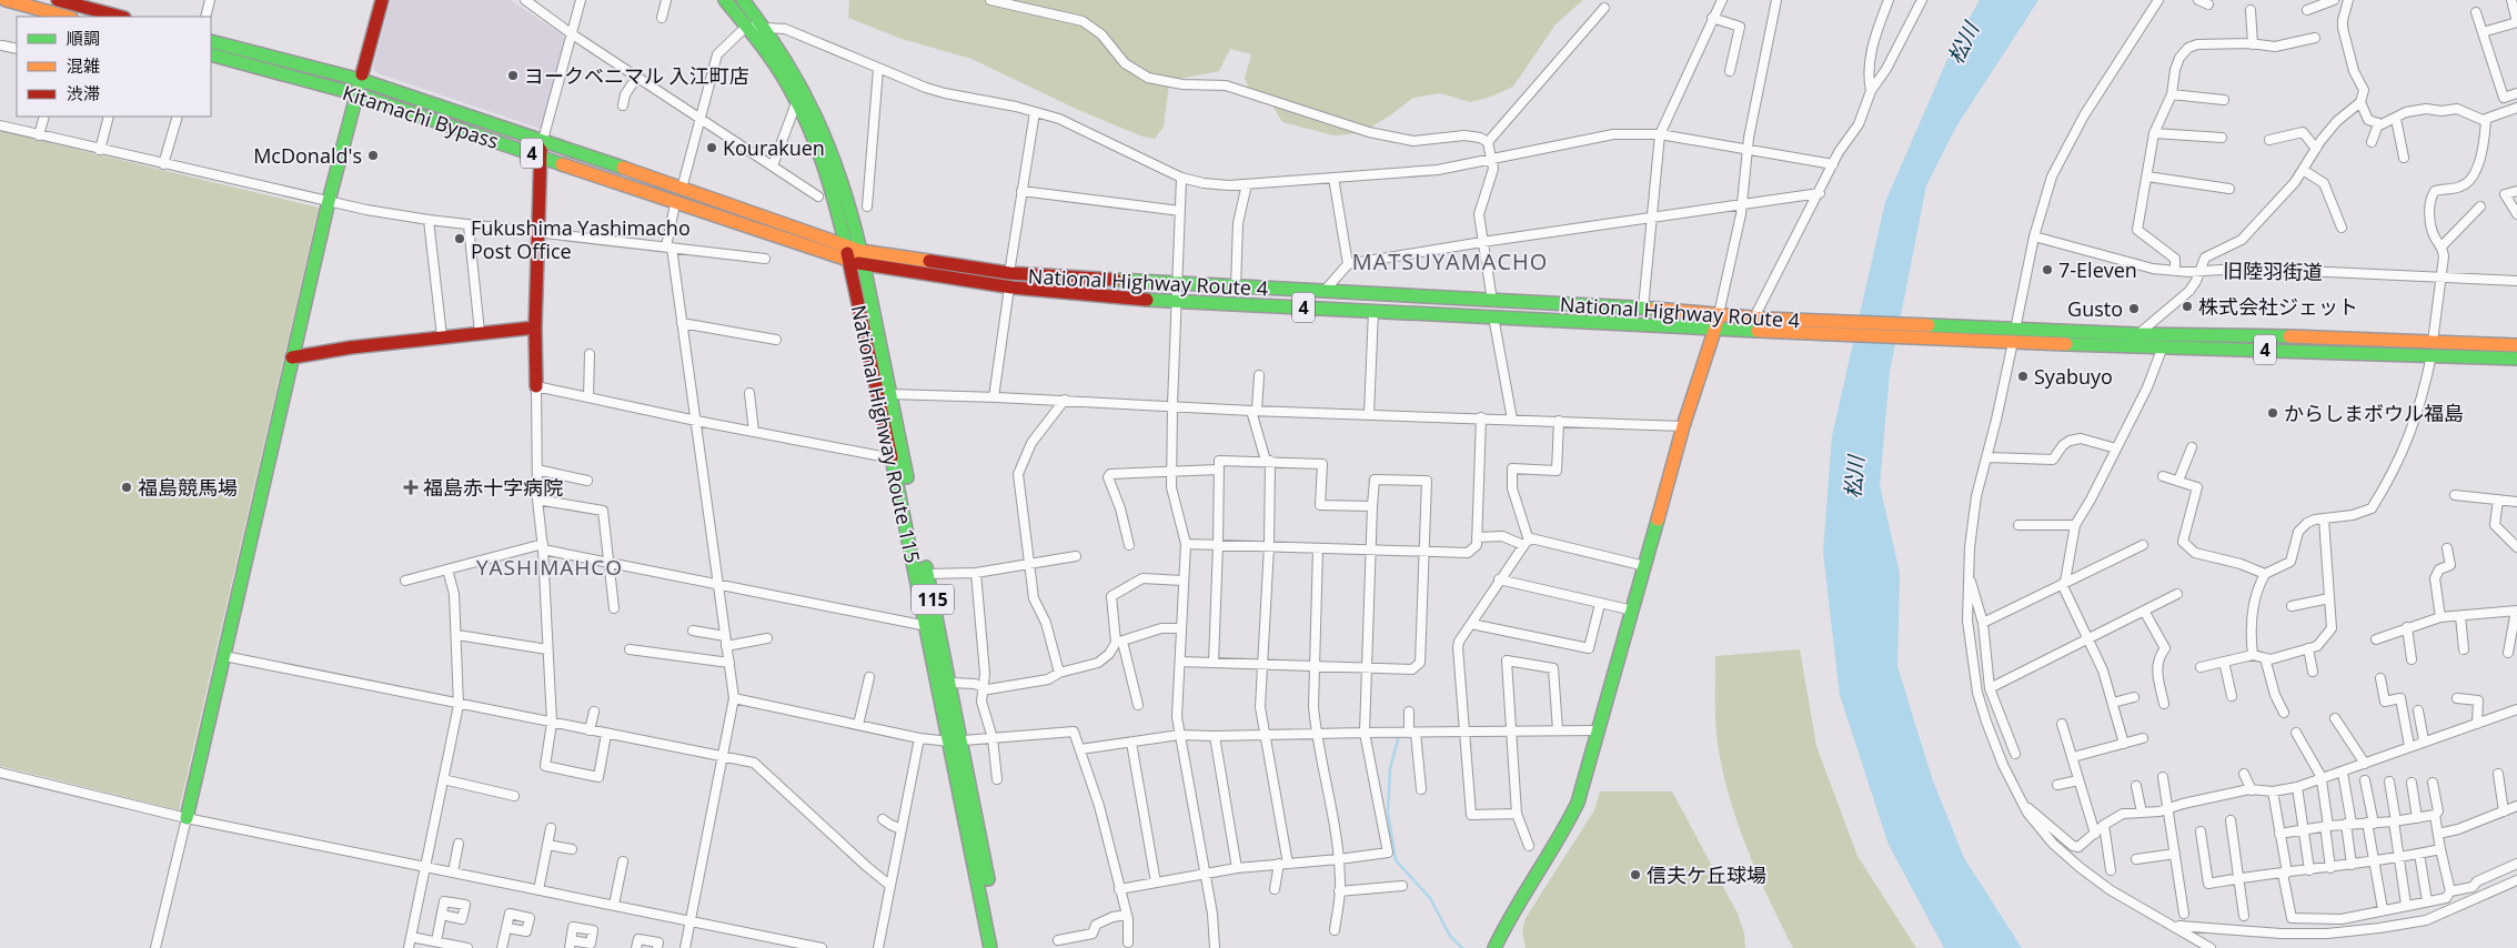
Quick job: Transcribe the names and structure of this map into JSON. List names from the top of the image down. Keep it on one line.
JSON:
{"streets":{"main road":["Kitamachi Bypass","4","National Highway Route 4","National Highway Route 115","115"],"street":["旧陸羽街道"]},"crossings":[["Kitamachi Bypass","National Highway Route 4"],["Kitamachi Bypass","National Highway Route 115"],["National Highway Route 4","National Highway Route 115"]],"districts":["MATSUYAMACHO","YASHIMAHCO"],"water":["松川"],"places":{"other":["ヨークベニマル 入江町店","Kourakuen","McDonald's","Fukushima Yashimacho Post Office","7-Eleven","株式会社ジェット","Gusto","Syabuyo","からしまボウル福島","福島競馬場","信夫ケ丘球場"],"health":["福島赤十字病院"]},"legend":["順調","混雑","渋滞"]}
